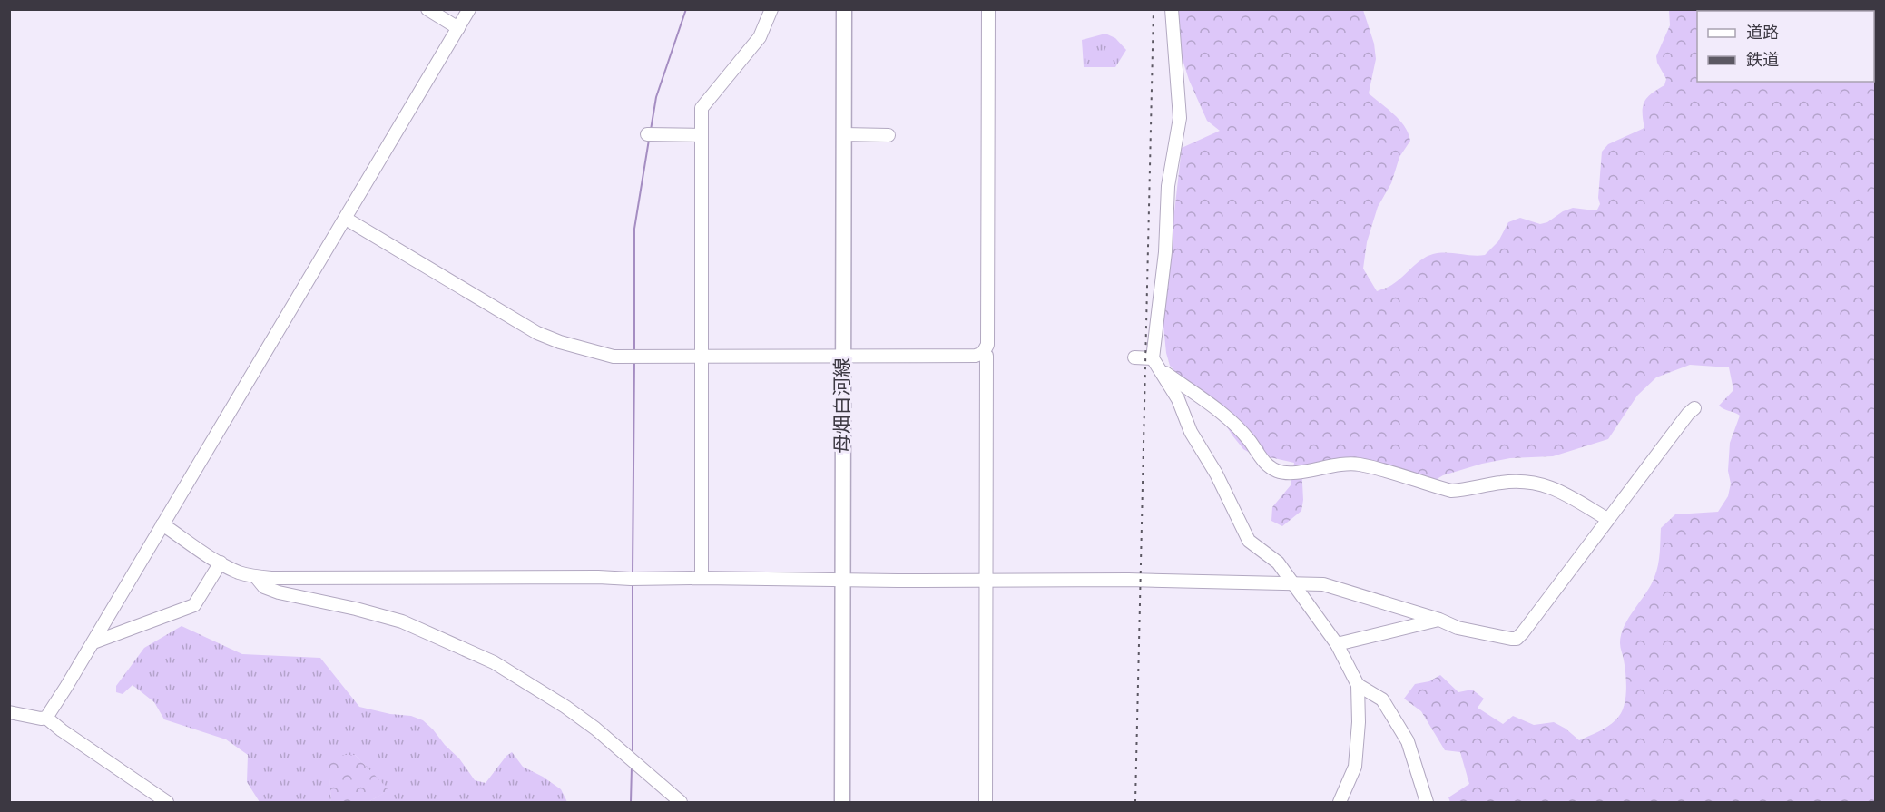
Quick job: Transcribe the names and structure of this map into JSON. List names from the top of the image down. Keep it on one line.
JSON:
{"streets":{"main road":["母畑白河線"]},"legend":["道路","鉄道"]}
